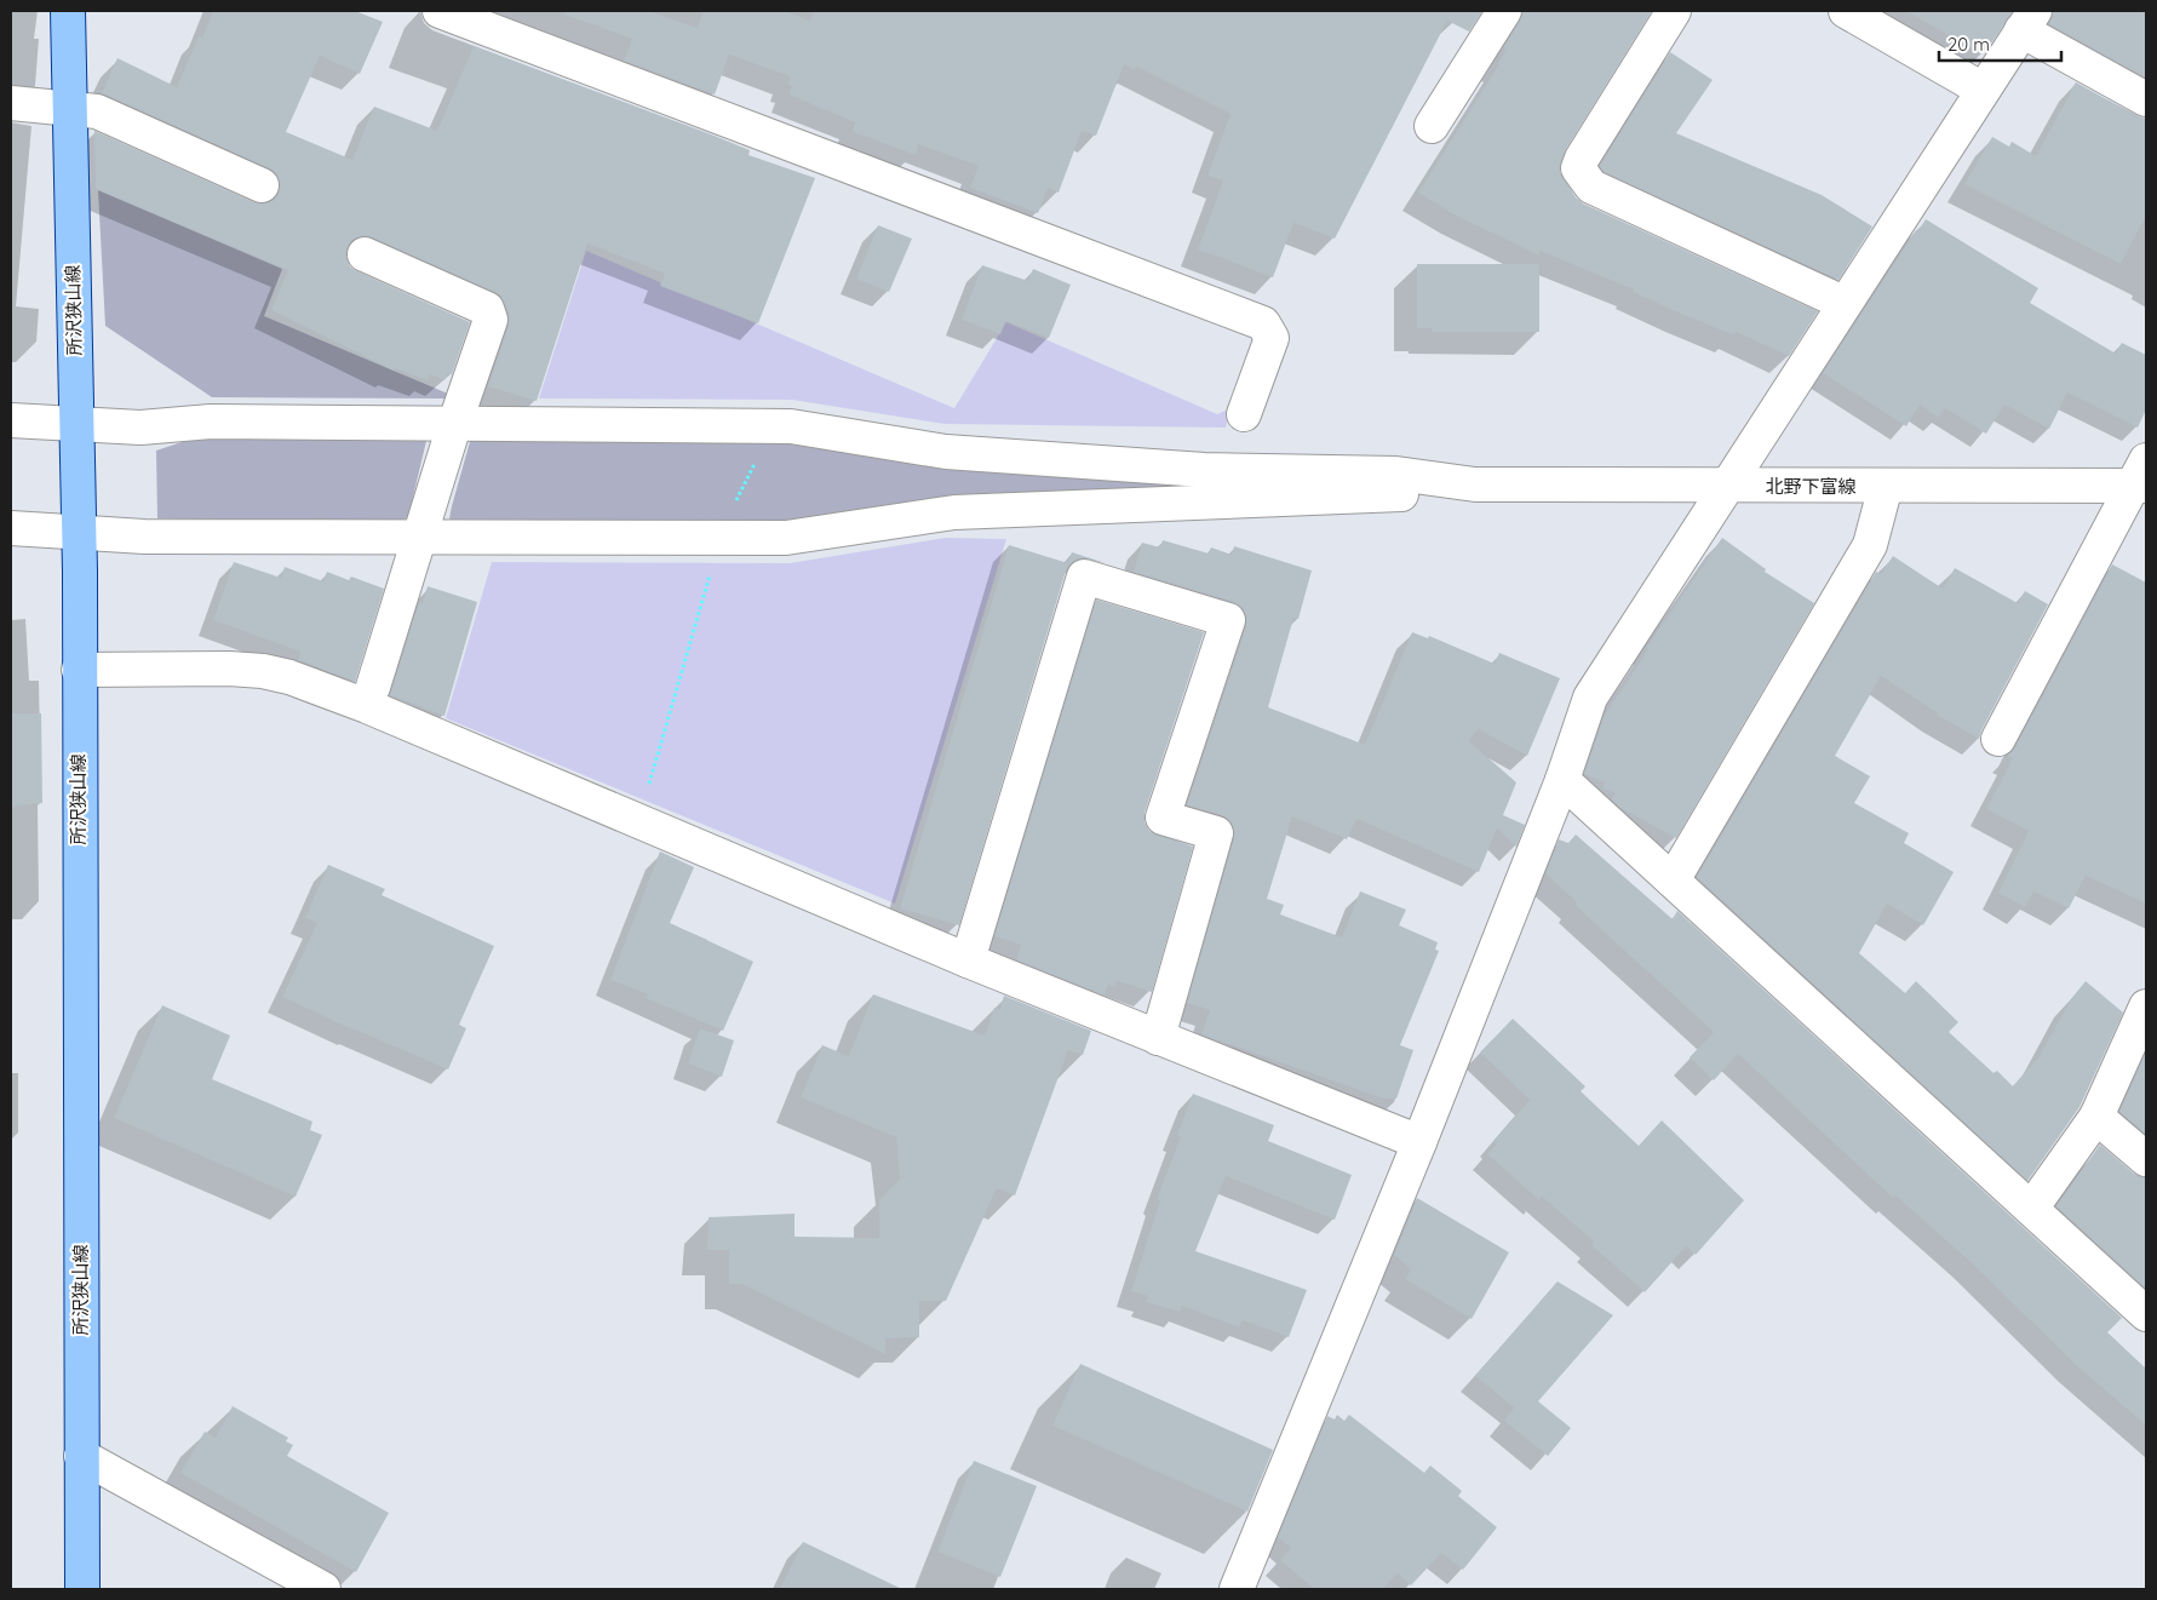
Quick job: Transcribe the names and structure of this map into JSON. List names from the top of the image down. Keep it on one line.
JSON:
{"streets":{"main road":["所沢狭山線"],"street":["北野下富線"]},"scale_bar":"20 m"}
